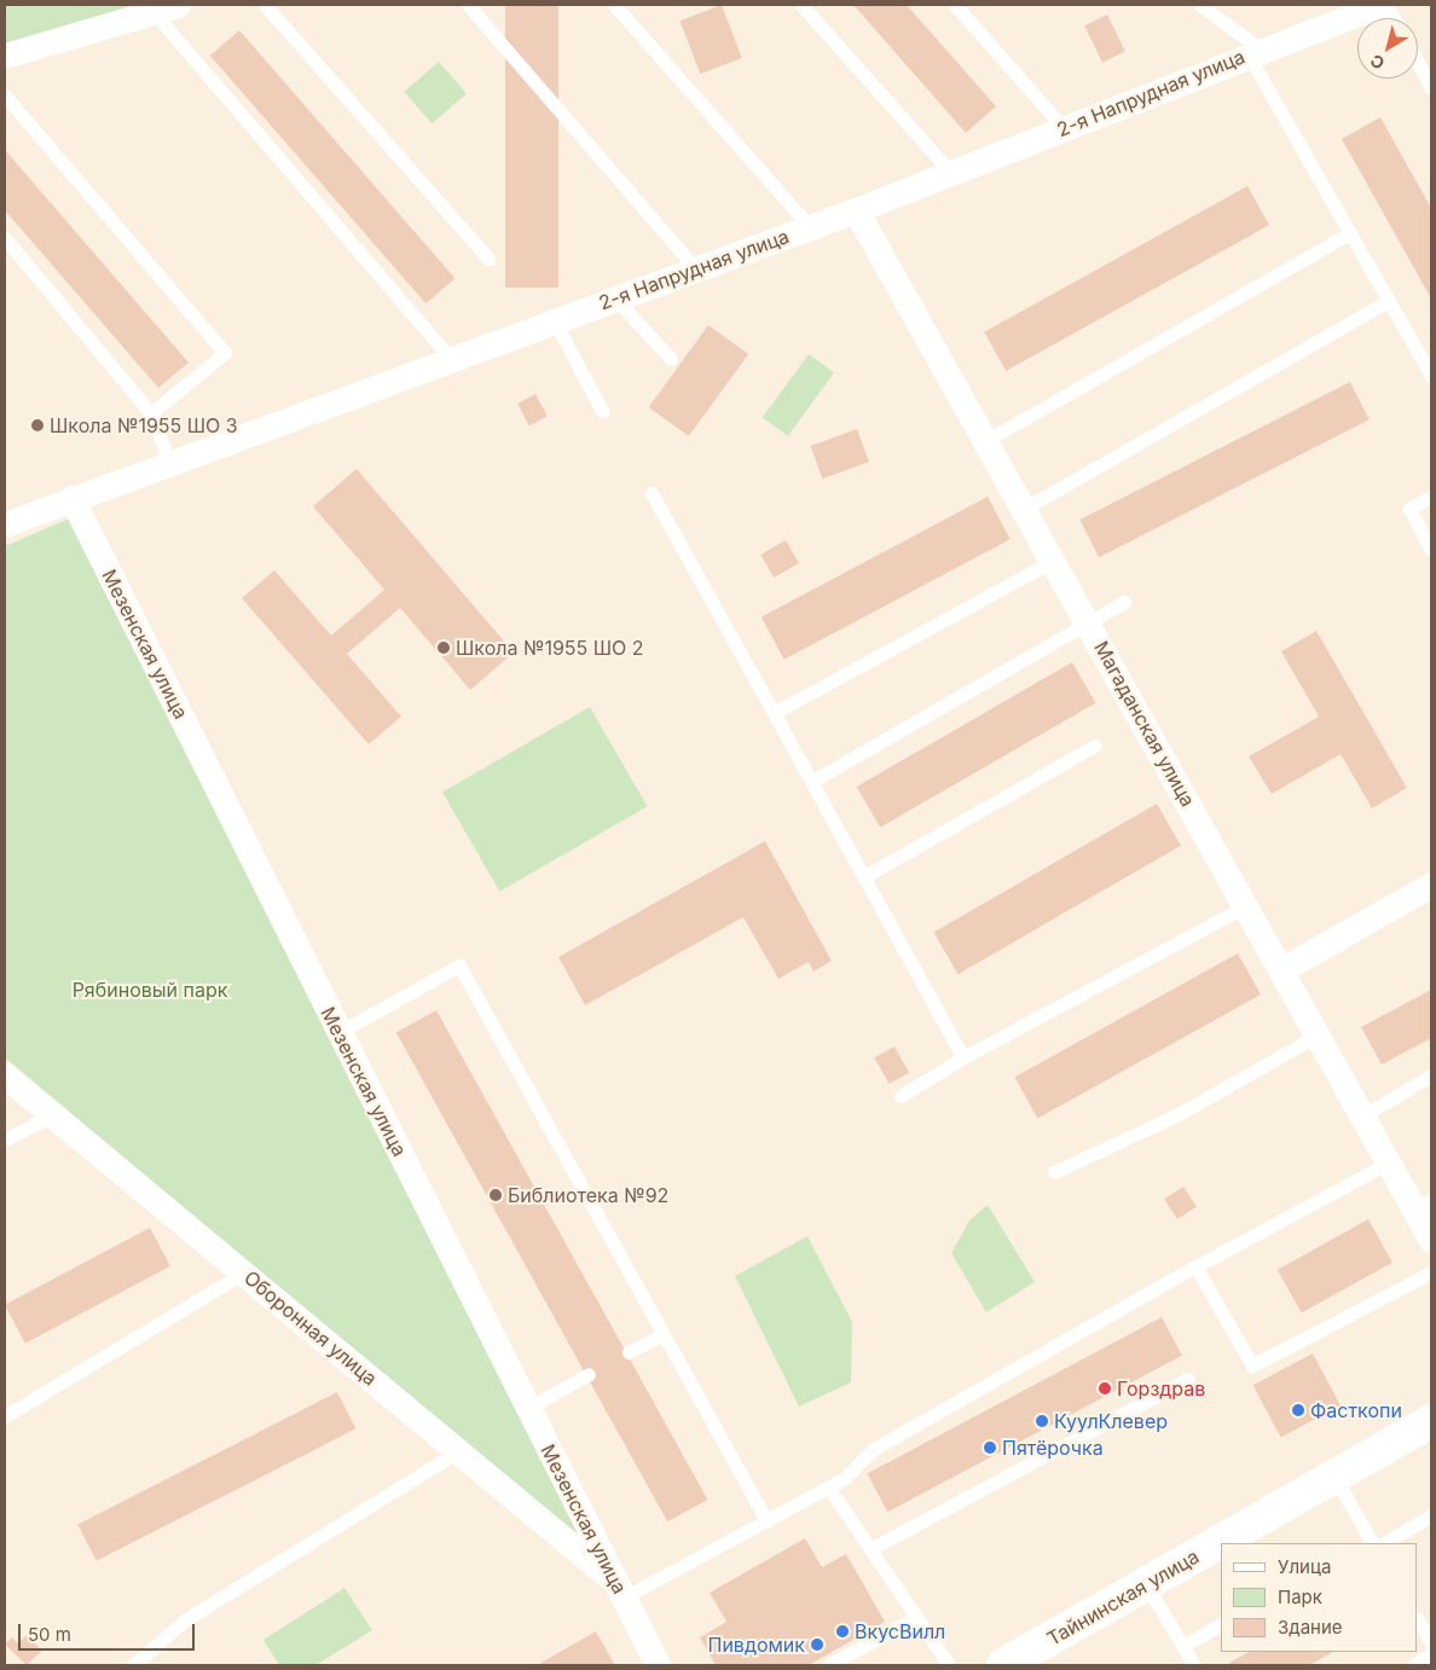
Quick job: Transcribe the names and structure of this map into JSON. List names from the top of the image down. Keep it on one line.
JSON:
{"streets":{"main road":["Тайнинская улица"],"street":["2-я Напрудная улица","Мезенская улица","Магаданская улица","Оборонная улица"]},"crossings":[["2-я Напрудная улица","Мезенская улица"],["2-я Напрудная улица","Магаданская улица"],["Мезенская улица","Оборонная улица"]],"parks":["Рябиновый парк"],"places":["Школа №1955 ШО 3","Школа №1955 ШО 2","Библиотека №92","Горздрав","Фасткопи","КуулКлевер","Пятёрочка","ВкусВилл","Пивдомик"],"legend":["Улица","Парк","Здание"],"scale_bar":"50 m","north":"bottom left"}
